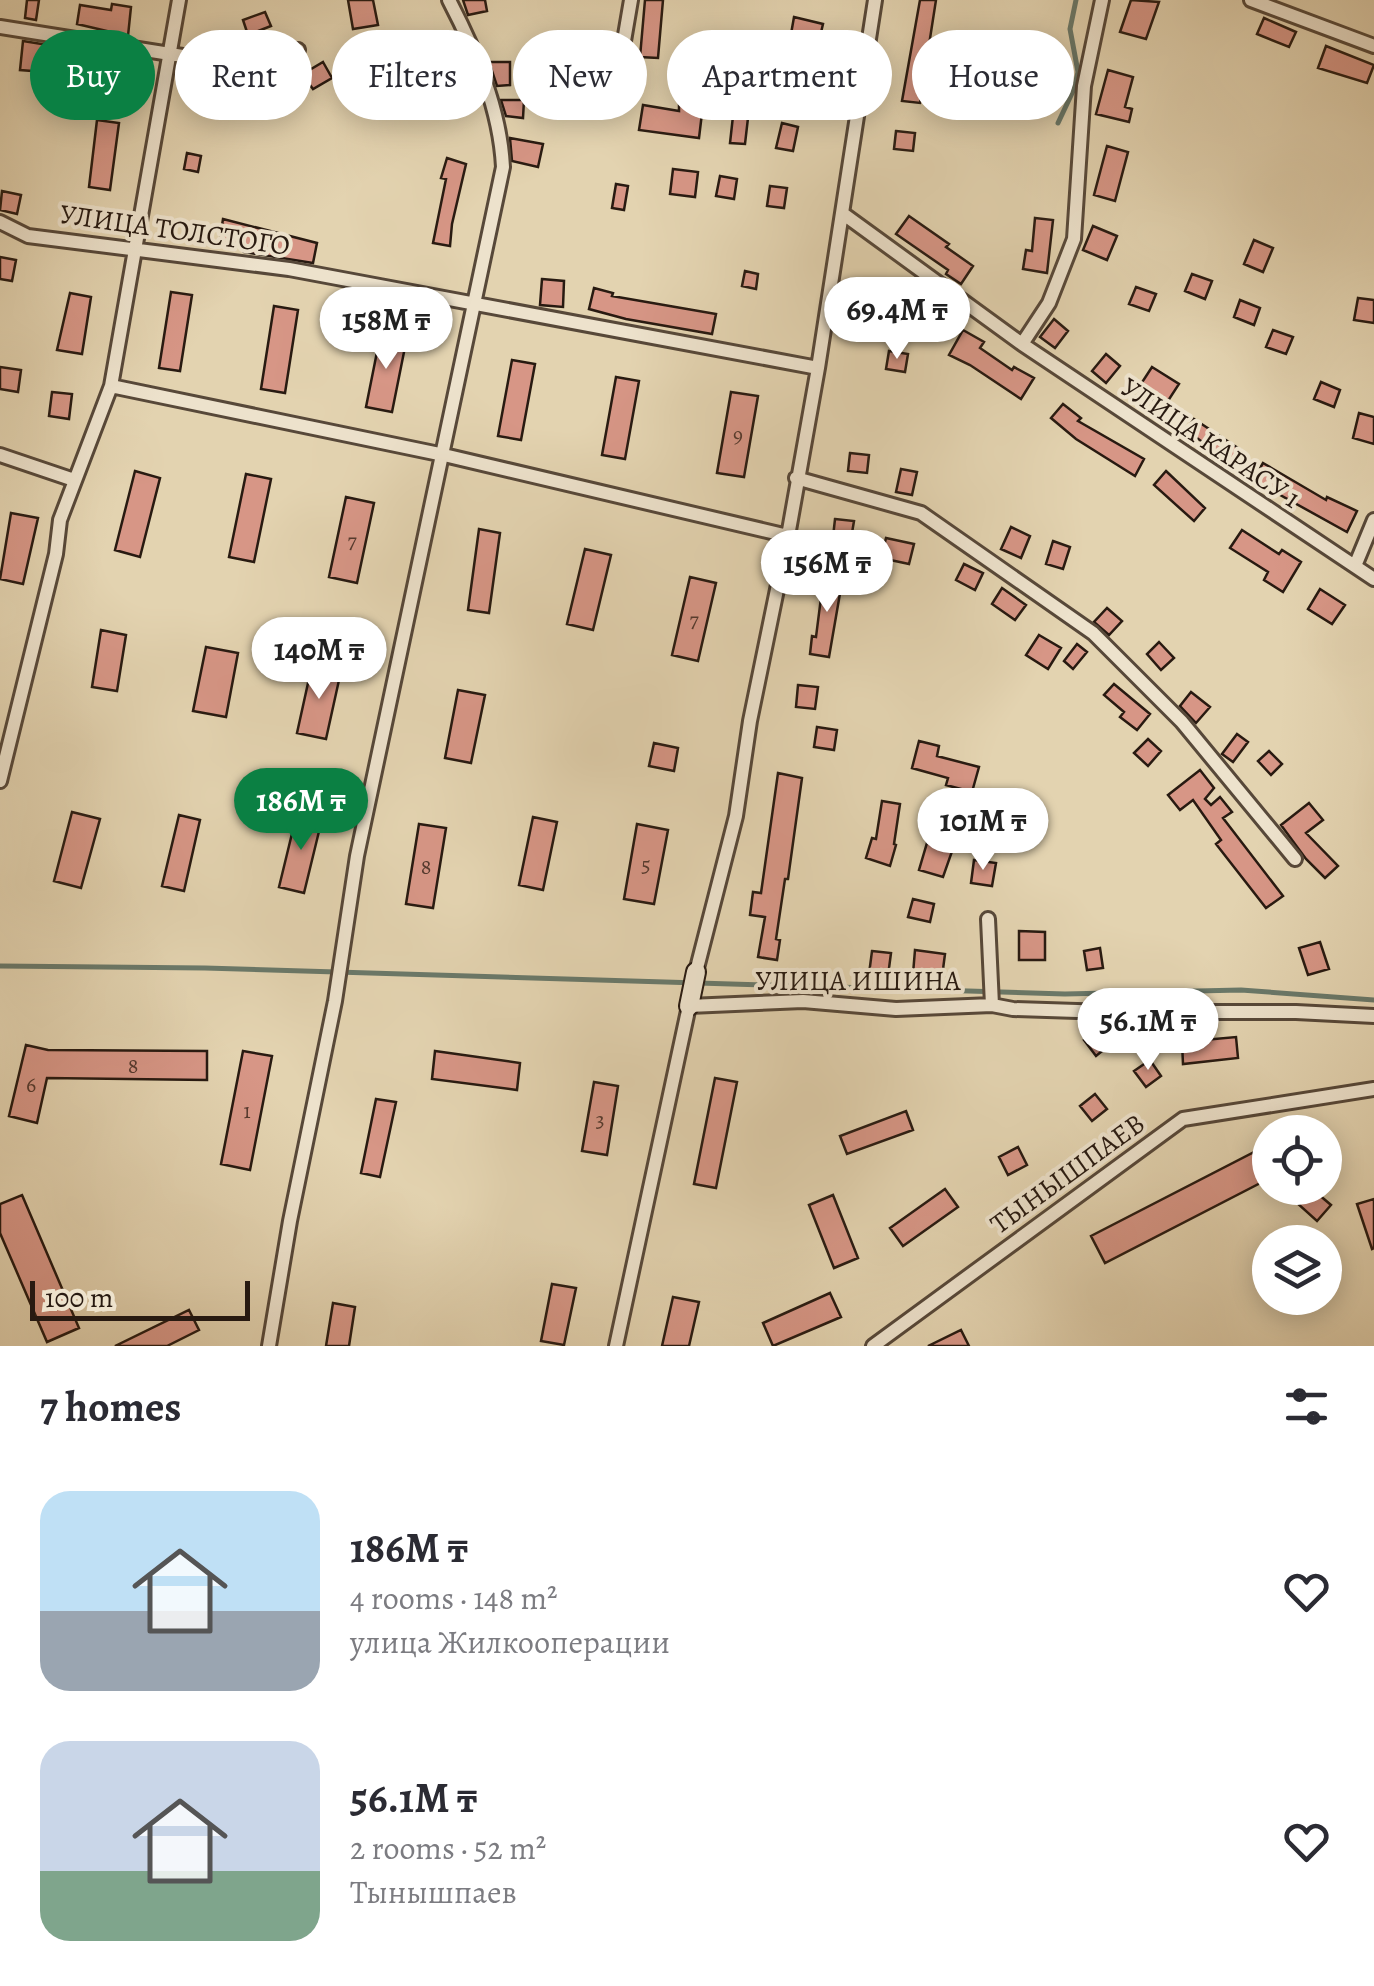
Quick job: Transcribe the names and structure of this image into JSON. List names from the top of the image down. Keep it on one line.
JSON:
{"streets":{"street":["УЛИЦА ТОЛСТОГО","УЛИЦА КАРАСУ 1","УЛИЦА ИШИНА","ТЫНЫШПАЕВ"]},"house_numbers":["9","7","7","5","8","8","6","1","3"],"scale_bar":"100 m","page":{"chip":["Buy","Rent","Filters","New","Apartment","House"],"price":["69.4M ₸","158M ₸","156M ₸","140M ₸","186M ₸","101M ₸","56.1M ₸"],"scale":"100 m","heading":"7 homes","list":[{"name":"186M ₸","note":"4 rooms · 148 m² · улица Жилкооперации"},{"name":"56.1M ₸","note":"2 rooms · 52 m² · Тынышпаев"}]}}
